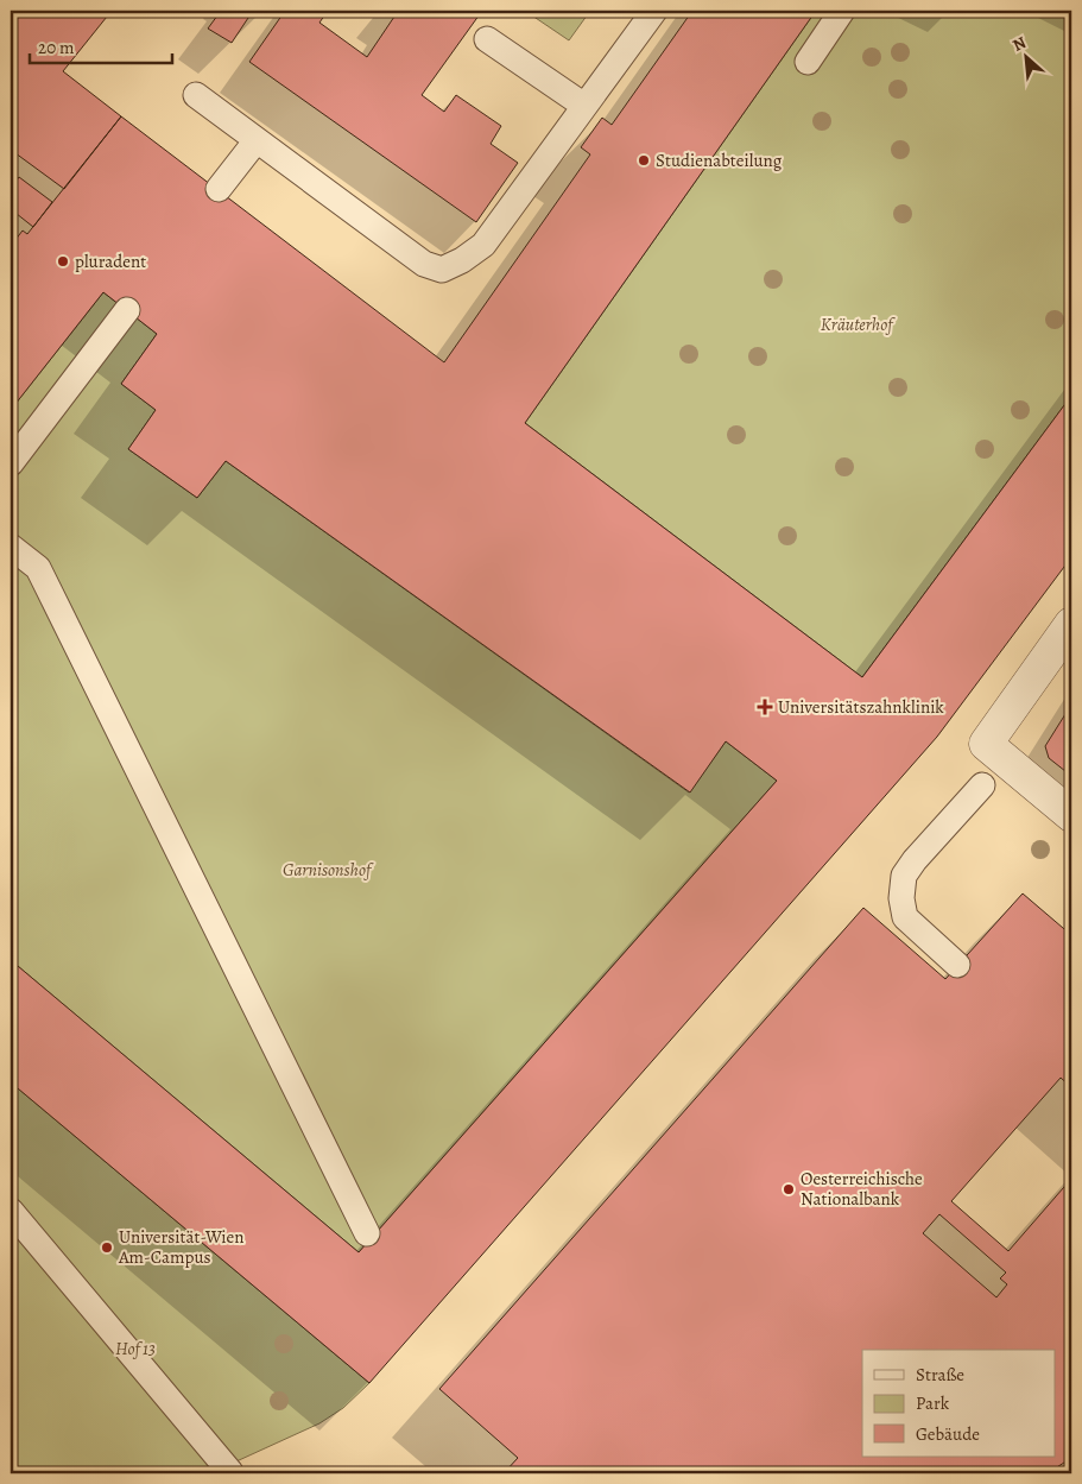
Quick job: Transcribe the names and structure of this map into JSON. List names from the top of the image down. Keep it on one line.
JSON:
{"parks":["Kräuterhof","Garnisonshof","Hof 13"],"places":{"other":["Studienabteilung","pluradent","Oesterreichische Nationalbank","Universität-Wien Am-Campus"],"health":["Universitätszahnklinik"]},"legend":["Straße","Park","Gebäude"],"scale_bar":"20 m","north":"top left"}
